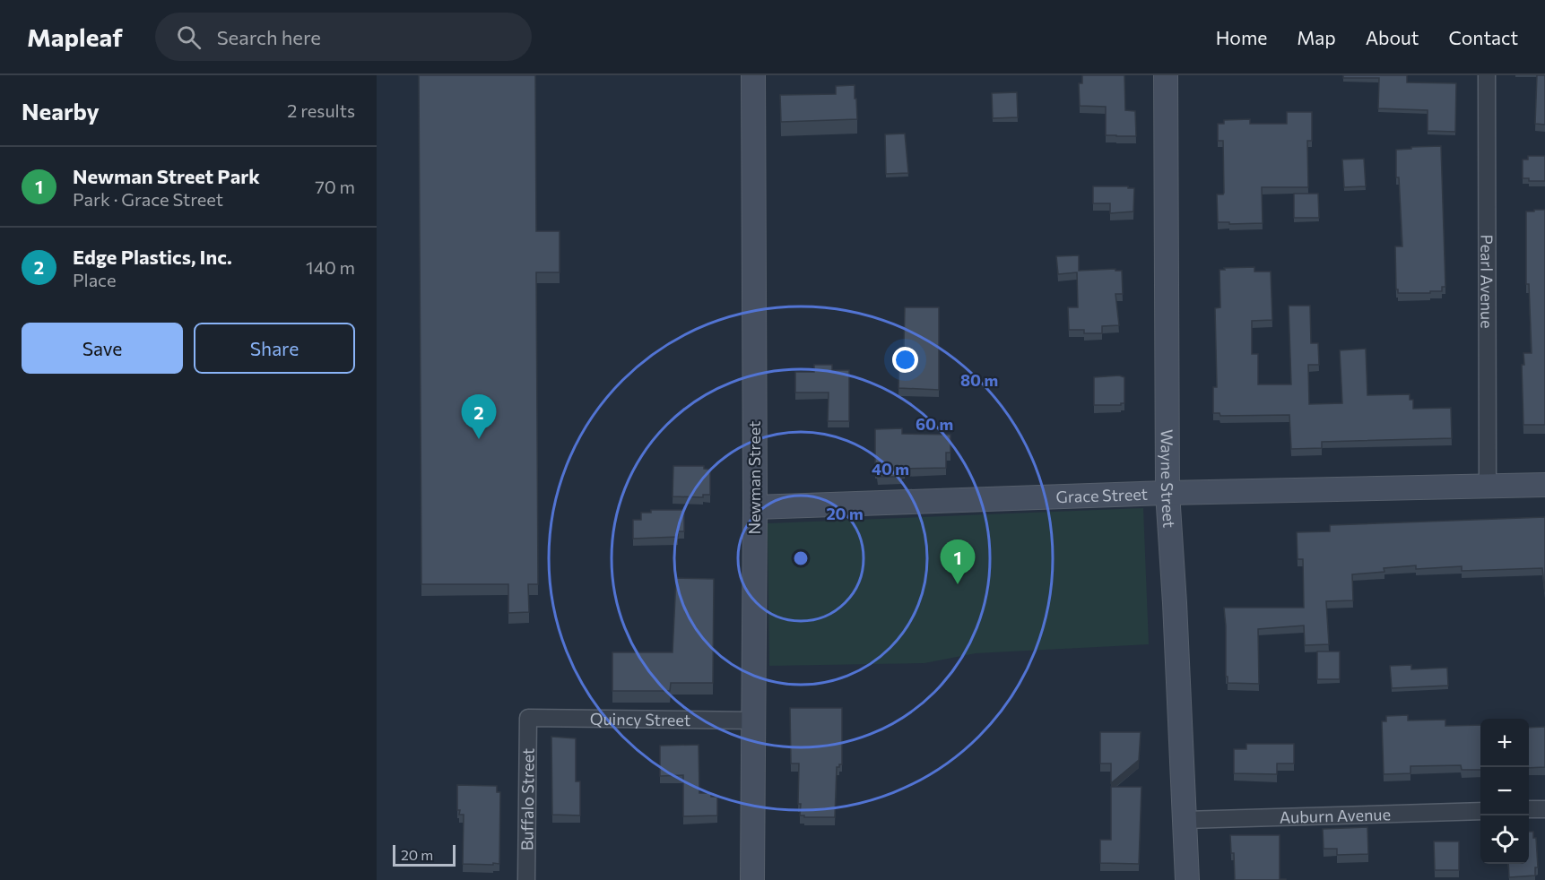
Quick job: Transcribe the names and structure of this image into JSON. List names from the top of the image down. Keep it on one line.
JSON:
{"streets":{"street":["Pearl Avenue","Newman Street","Wayne Street","Grace Street","Quincy Street","Buffalo Street","Auburn Avenue"]},"crossings":[["Pearl Avenue","Grace Street"],["Newman Street","Grace Street"],["Newman Street","Quincy Street"],["Wayne Street","Grace Street"],["Wayne Street","Auburn Avenue"],["Quincy Street","Buffalo Street"]],"scale_bar":"20 m","page":{"header":"Mapleaf","search":"Search here","nav":["Home","Map","About","Contact"],"heading":["Nearby","2 results"],"list":[{"mark":"1","name":"Newman Street Park","note":"Park · Grace Street","value":"70 m"},{"mark":"2","name":"Edge Plastics, Inc.","note":"Place","value":"140 m"}],"buttons":["Save","Share"],"pins":["2","1"],"map_buttons":["+","−"],"scale":"20 m"},"rings":["80 m","60 m","40 m","20 m"]}
